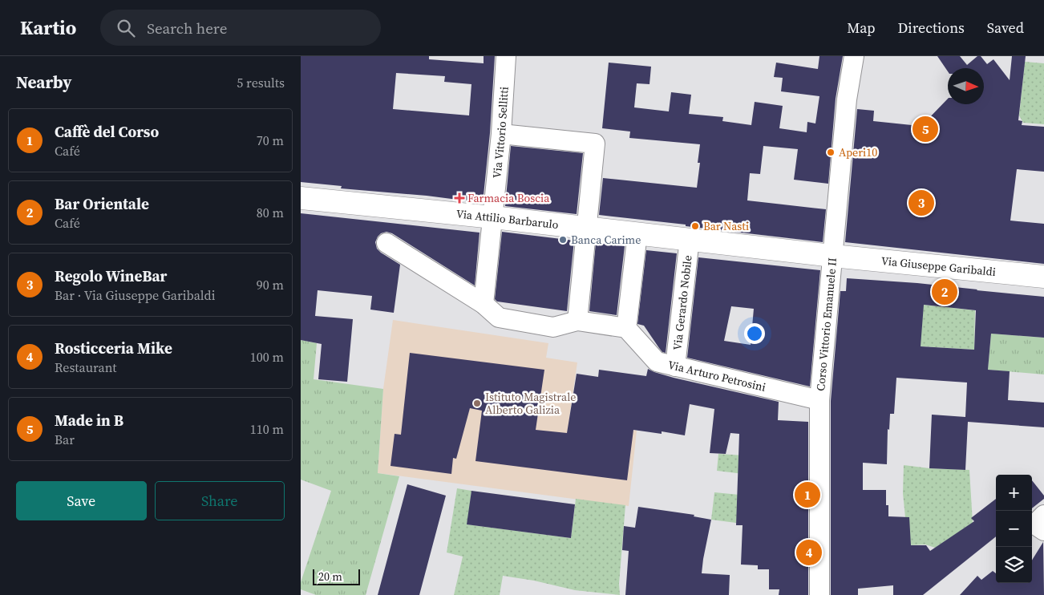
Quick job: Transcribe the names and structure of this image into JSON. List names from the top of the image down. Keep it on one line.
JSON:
{"streets":{"street":["Via Vittorio Sellitti","Via Attilio Barbarulo","Via Giuseppe Garibaldi","Via Gerardo Nobile","Corso Vittorio Emanuele II","Via Arturo Petrosini"]},"crossings":[["Via Vittorio Sellitti","Via Attilio Barbarulo"],["Via Vittorio Sellitti","Via Arturo Petrosini"],["Via Attilio Barbarulo","Via Giuseppe Garibaldi"],["Via Attilio Barbarulo","Via Gerardo Nobile"],["Via Attilio Barbarulo","Corso Vittorio Emanuele II"],["Via Giuseppe Garibaldi","Corso Vittorio Emanuele II"],["Via Gerardo Nobile","Via Arturo Petrosini"],["Corso Vittorio Emanuele II","Via Arturo Petrosini"]],"places":{"other":["Aperi10","Bar Nasti","Banca Carime","Istituto Magistrale Alberto Galizia"],"health":["Farmacia Boscia"]},"scale_bar":"20 m","north":"right","page":{"header":"Kartio","search":"Search here","nav":["Map","Directions","Saved"],"heading":["Nearby","5 results"],"list":[{"mark":"1","name":"Caffè del Corso","note":"Café","value":"70 m"},{"mark":"2","name":"Bar Orientale","note":"Café","value":"80 m"},{"mark":"3","name":"Regolo WineBar","note":"Bar · Via Giuseppe Garibaldi","value":"90 m"},{"mark":"4","name":"Rosticceria Mike","note":"Restaurant","value":"100 m"},{"mark":"5","name":"Made in B","note":"Bar","value":"110 m"}],"pins":["5","3","2","1","4"],"buttons":["Save","Share"],"map_buttons":["+","−"],"scale":"20 m"}}
